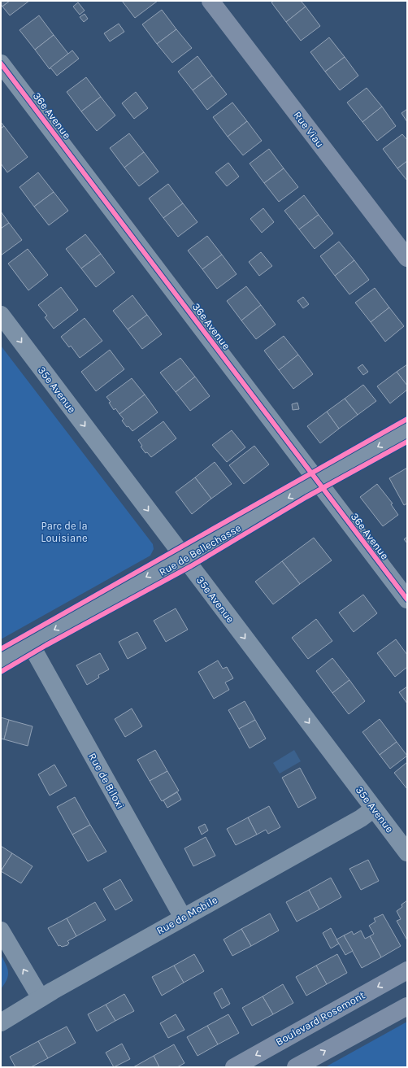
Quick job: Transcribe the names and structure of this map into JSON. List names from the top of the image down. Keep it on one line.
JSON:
{"streets":{"main road":["Rue Viau","Boulevard Rosemont"],"street":["36e Avenue","35e Avenue","Rue de Bellechasse","Rue de Biloxi","Rue de Mobile"]},"crossings":[["36e Avenue","Rue de Bellechasse"],["35e Avenue","Rue de Bellechasse"],["35e Avenue","Rue de Mobile"],["Rue de Bellechasse","Rue de Biloxi"],["Rue de Biloxi","Rue de Mobile"]],"one_way":["35e Avenue","Rue de Bellechasse"],"parks":["Parc de la Louisiane"]}
